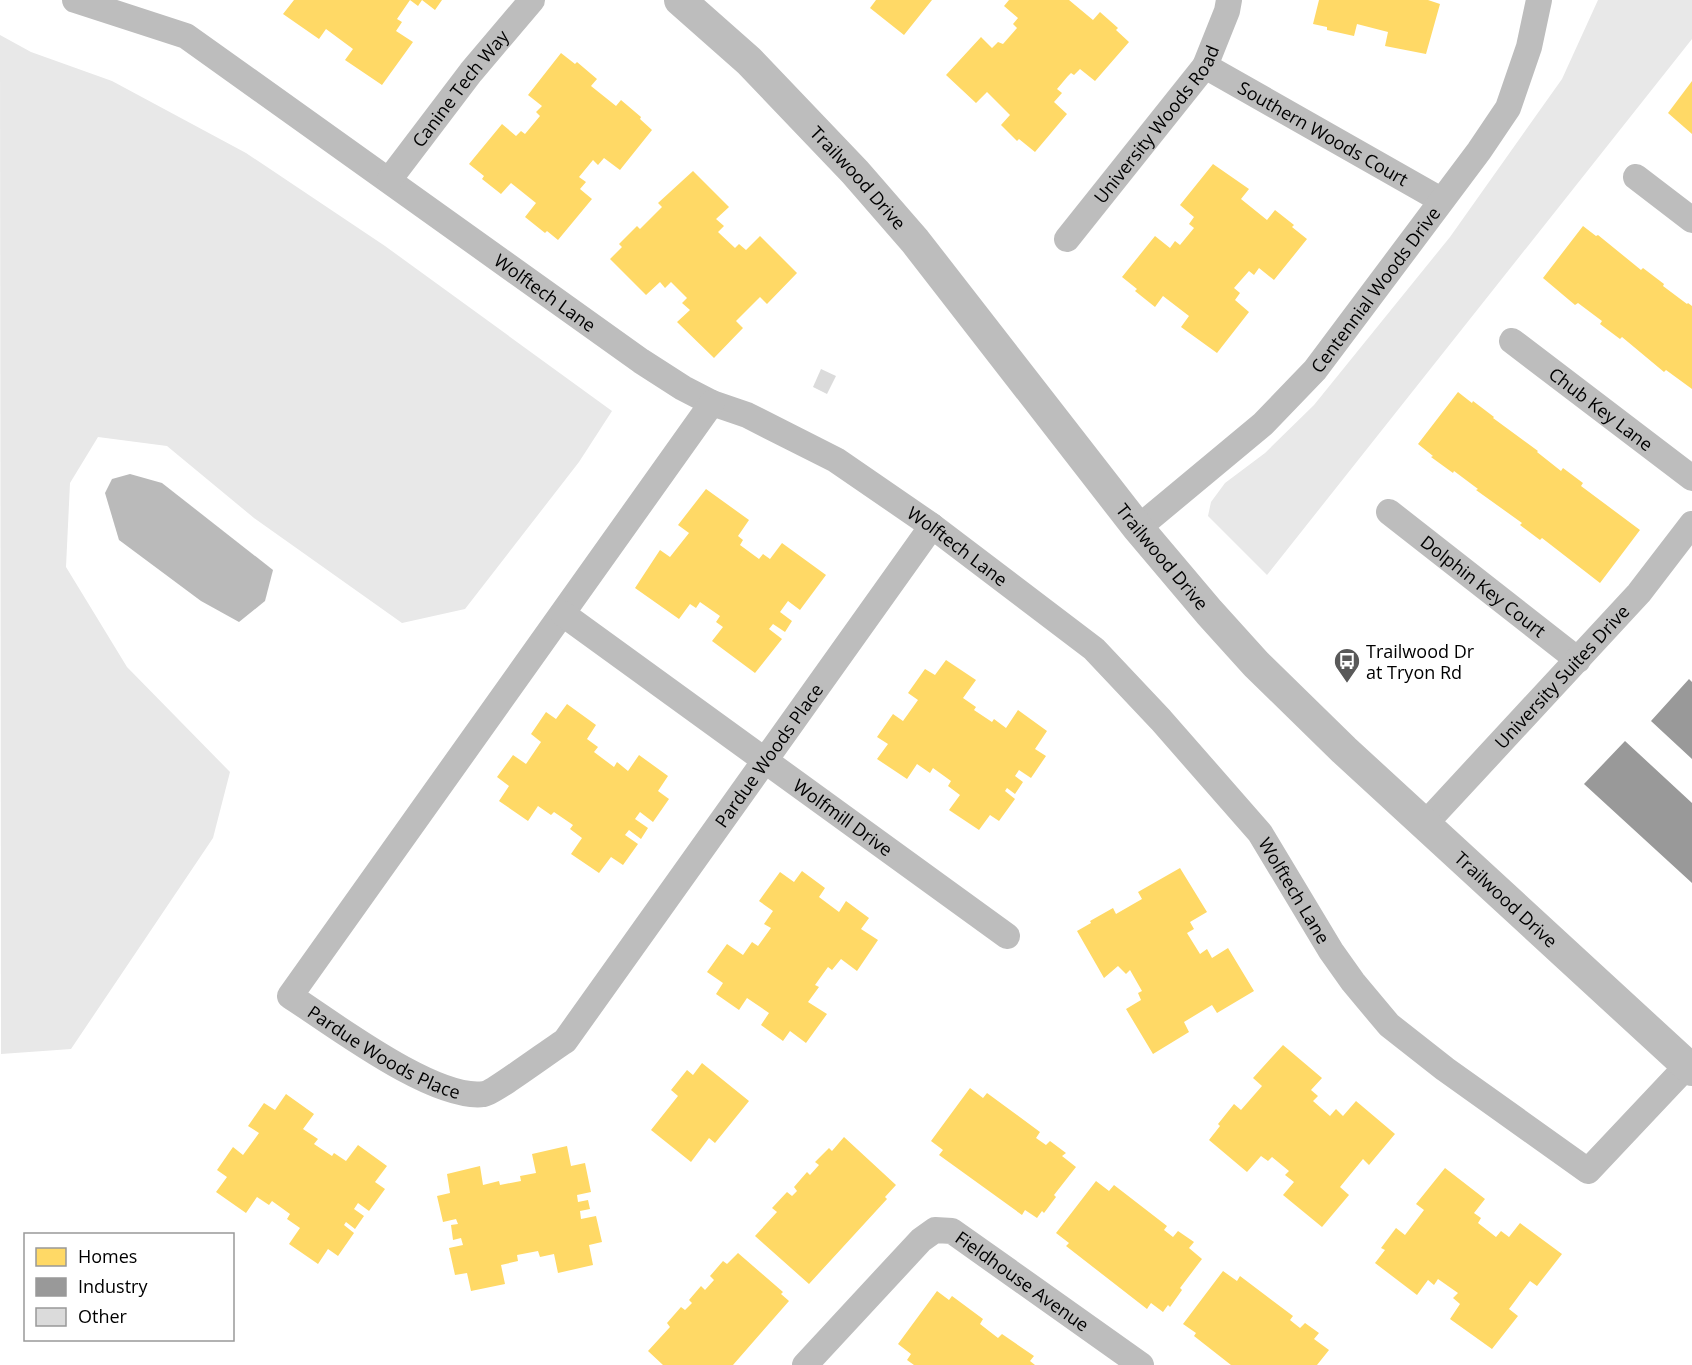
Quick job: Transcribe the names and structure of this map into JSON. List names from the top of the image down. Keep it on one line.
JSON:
{"streets":{"street":["Canine Tech Way","University Woods Road","Southern Woods Court","Trailwood Drive","Centennial Woods Drive","Wolftech Lane","Chub Key Lane","Dolphin Key Court","University Suites Drive","Pardue Woods Place","Wolfmill Drive","Fieldhouse Avenue"]},"crossings":[["Canine Tech Way","Wolftech Lane"],["University Woods Road","Southern Woods Court"],["Southern Woods Court","Centennial Woods Drive"],["Trailwood Drive","Centennial Woods Drive"],["Trailwood Drive","Wolftech Lane"],["Trailwood Drive","University Suites Drive"],["Wolftech Lane","Pardue Woods Place"],["Dolphin Key Court","University Suites Drive"],["Pardue Woods Place","Wolfmill Drive"]],"places":{"bus stop":["Trailwood Dr at Tryon Rd"]},"legend":["Homes","Industry","Other"]}
